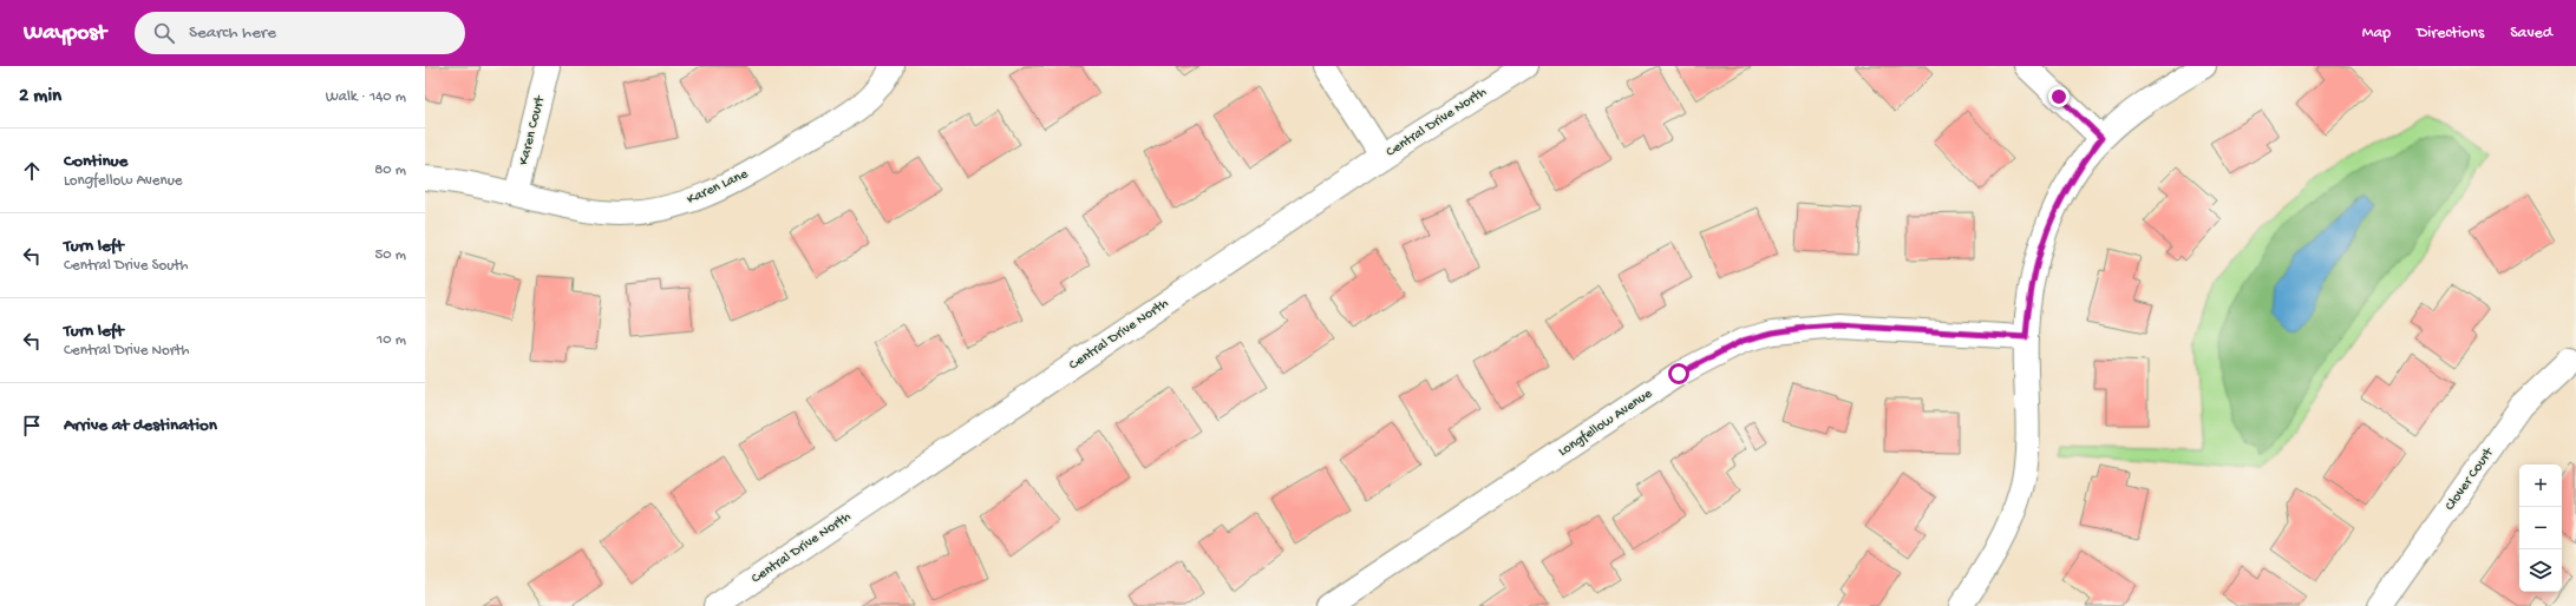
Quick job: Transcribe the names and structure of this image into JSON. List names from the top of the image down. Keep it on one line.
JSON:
{"streets":{"street":["Central Drive North","Karen Court","Karen Lane","Longfellow Avenue","Clover Court"]},"crossings":[["Karen Court","Karen Lane"]],"page":{"header":"Waypost","search":"Search here","nav":["Map","Directions","Saved"],"heading":["2 min","Walk · 140 m"],"list":[["Continue","Longfellow Avenue","80 m"],["Turn left","Central Drive South","50 m"],["Turn left","Central Drive North","10 m"],"Arrive at destination"],"map_buttons":["+","−"]}}
